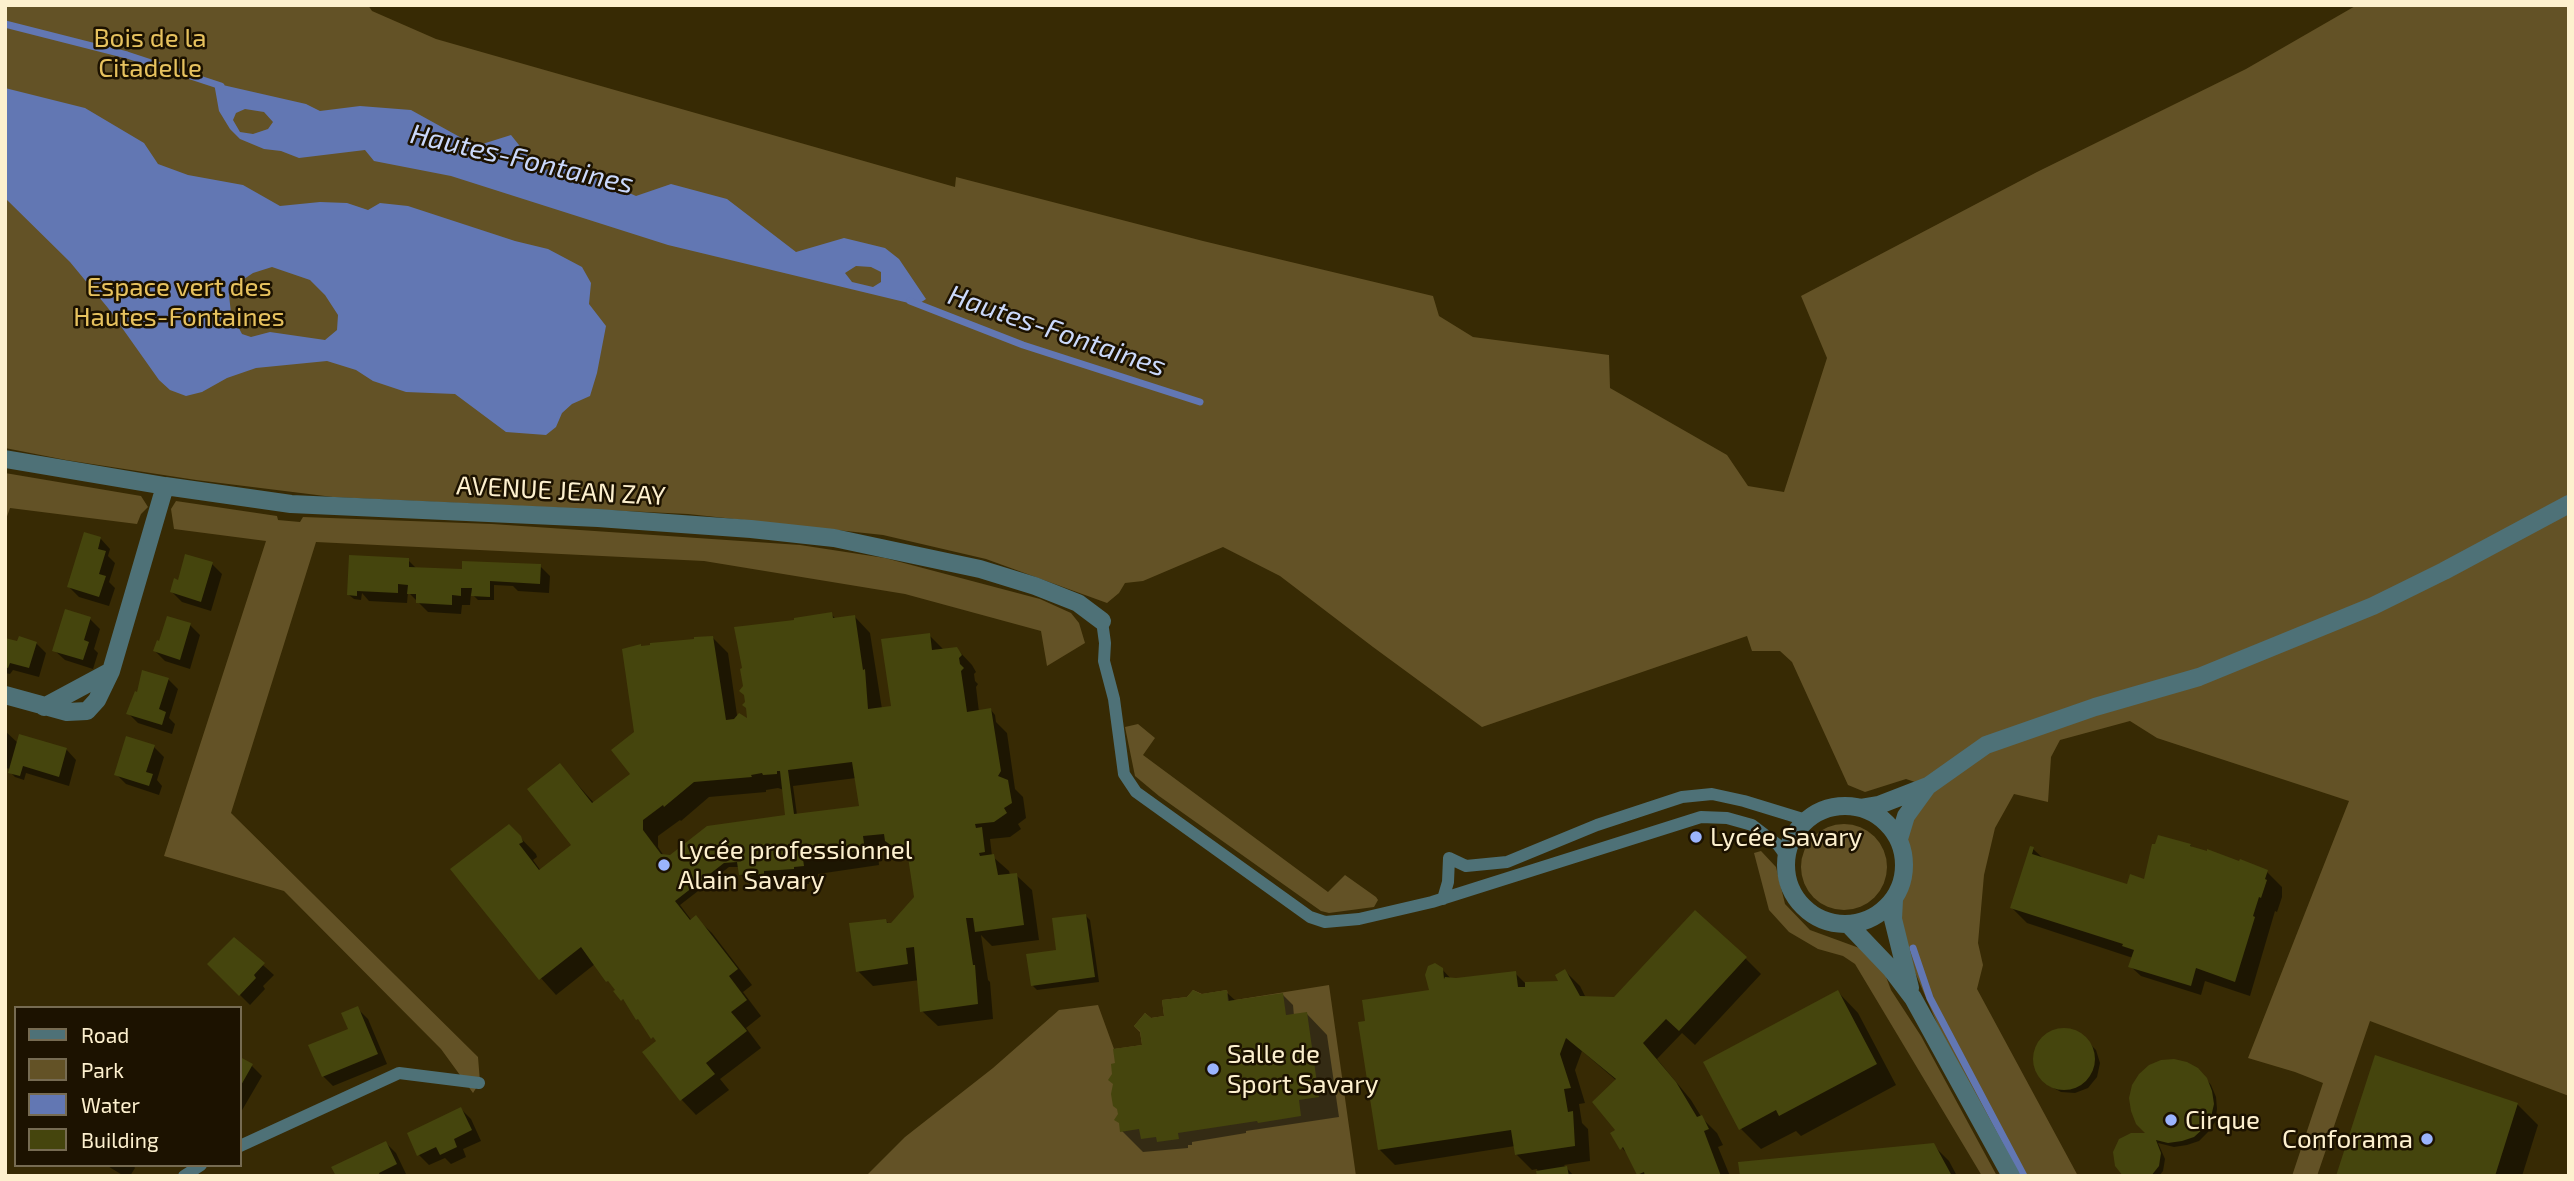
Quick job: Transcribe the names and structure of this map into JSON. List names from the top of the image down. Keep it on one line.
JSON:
{"streets":{"street":["AVENUE JEAN ZAY"]},"water":["Hautes-Fontaines"],"parks":["Bois de la Citadelle","Espace vert des Hautes-Fontaines"],"places":["Lycée Savary","Lycée professionnel Alain Savary","Salle de Sport Savary","Cirque","Conforama"],"legend":["Road","Park","Water","Building"]}
